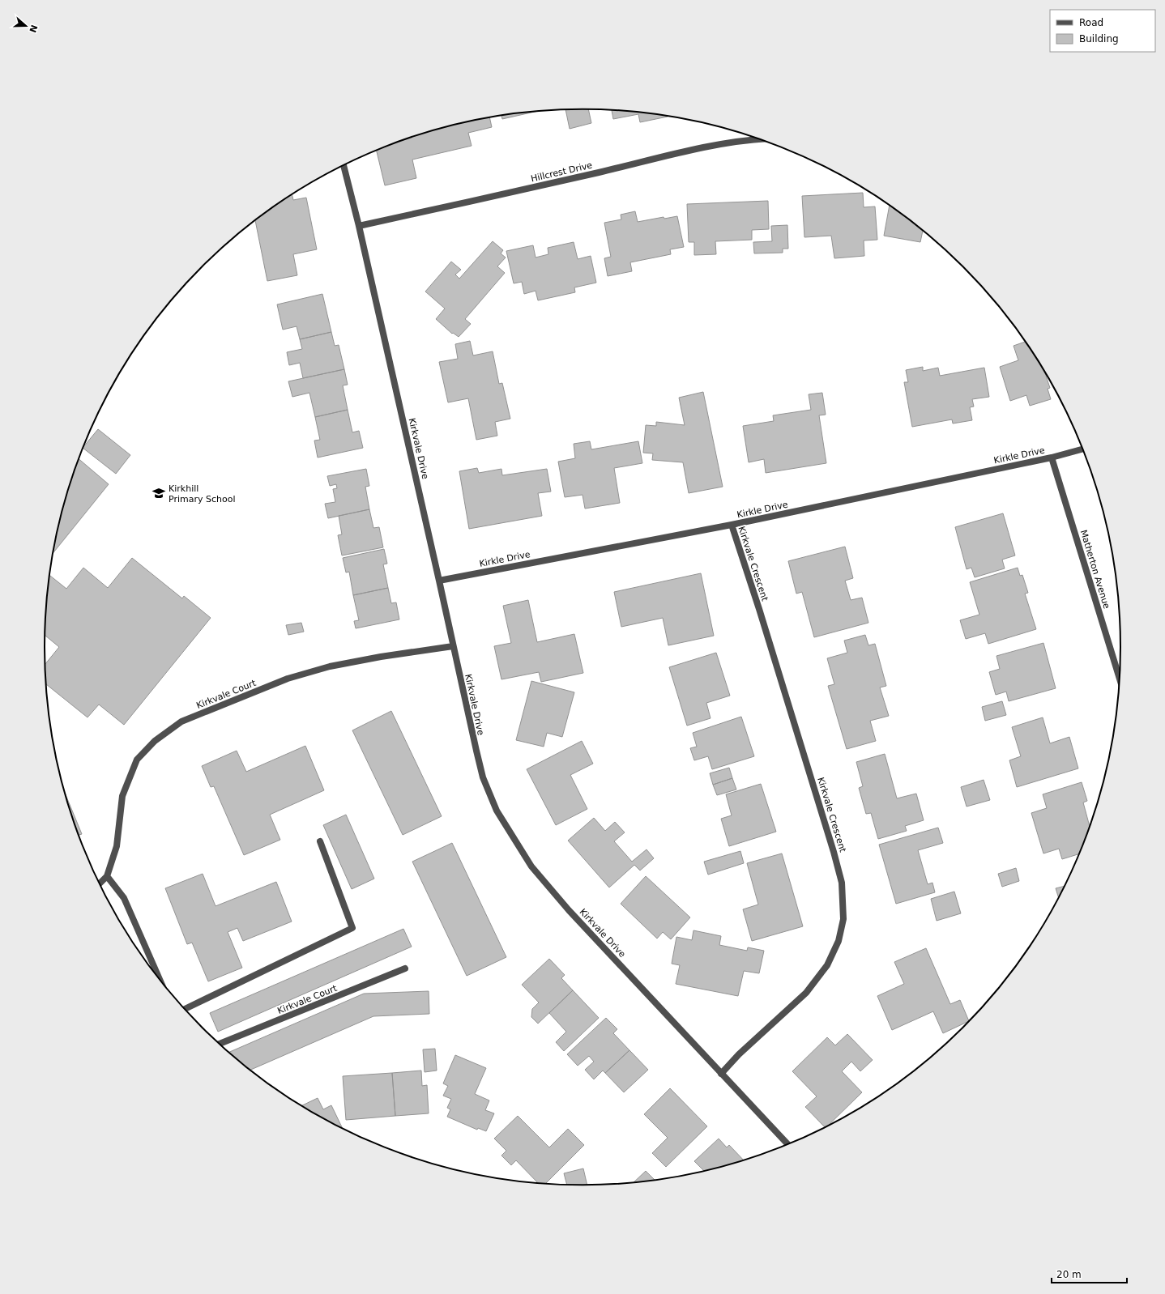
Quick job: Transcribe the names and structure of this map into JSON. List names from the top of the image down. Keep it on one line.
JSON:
{"streets":{"street":["Hillcrest Drive","Kirkvale Drive","Kirkle Drive","Kirkvale Crescent","Matherton Avenue","Kirkvale Court"]},"crossings":[["Hillcrest Drive","Kirkvale Drive"],["Kirkvale Drive","Kirkle Drive"],["Kirkvale Drive","Kirkvale Crescent"],["Kirkvale Drive","Kirkvale Court"],["Kirkle Drive","Kirkvale Crescent"],["Kirkle Drive","Matherton Avenue"]],"places":{"school or university":["Kirkhill Primary School"]},"legend":["Road","Building"],"scale_bar":"20 m","north":"right"}
